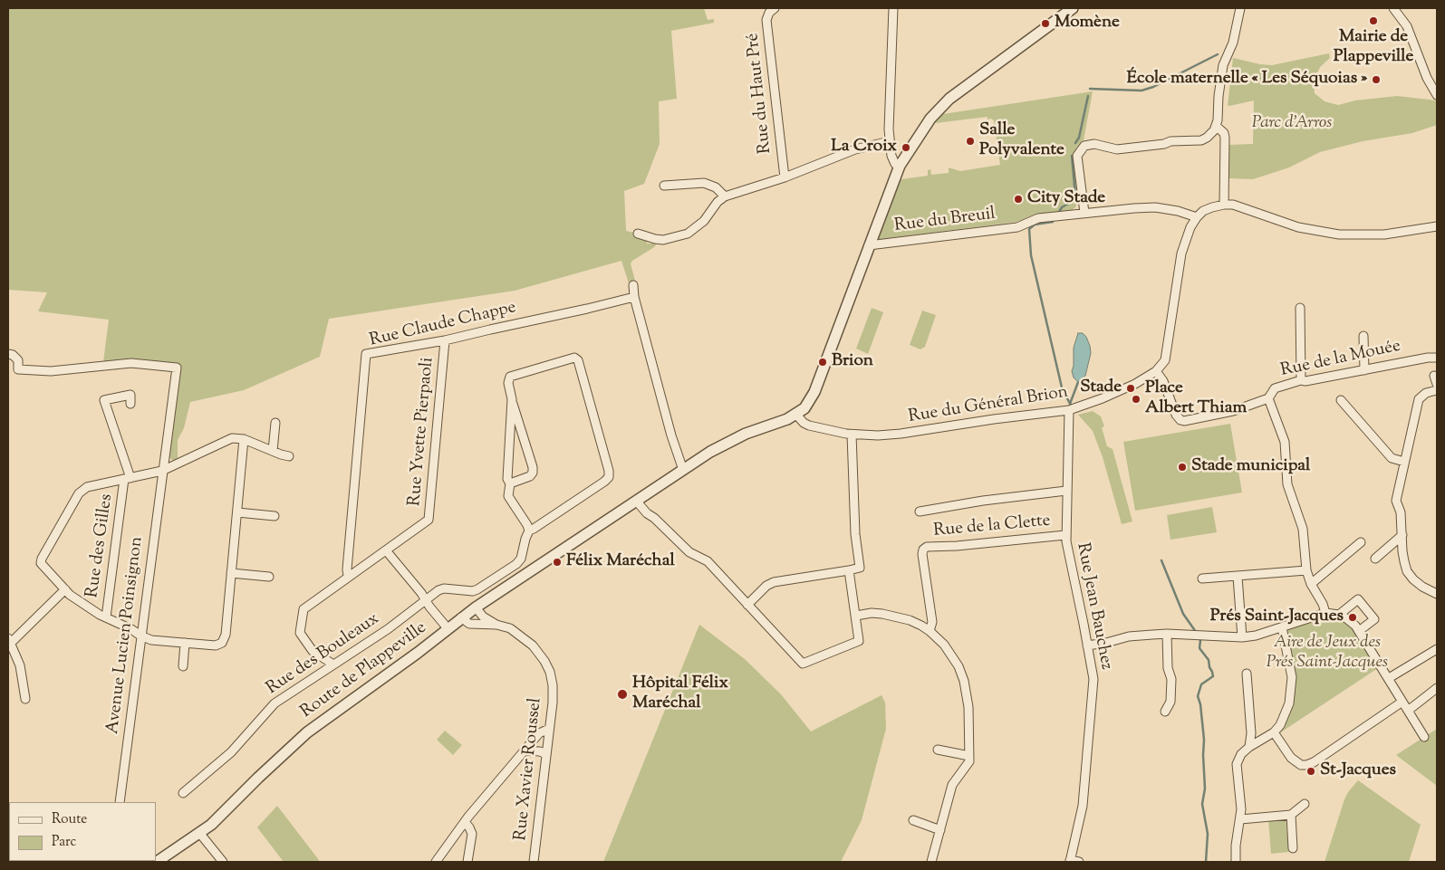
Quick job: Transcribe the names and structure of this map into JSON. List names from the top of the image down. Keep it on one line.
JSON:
{"streets":{"street":["Rue du Haut Pré","Rue du Breuil","Rue Claude Chappe","Rue de la Mouée","Rue du Général Brion","Rue Yvette Pierpaoli","Rue de la Clette","Rue des Gilles","Rue Jean Bauchez","Avenue Lucien Poinsignon","Rue des Bouleaux","Route de Plappeville","Rue Xavier Roussel"]},"crossings":[["Rue du Breuil","Rue du Général Brion"],["Rue Claude Chappe","Rue Yvette Pierpaoli"],["Rue de la Mouée","Rue du Général Brion"],["Rue du Général Brion","Rue Jean Bauchez"],["Rue du Général Brion","Route de Plappeville"],["Rue Yvette Pierpaoli","Rue des Bouleaux"],["Rue de la Clette","Rue Jean Bauchez"],["Route de Plappeville","Rue Xavier Roussel"]],"parks":["Parc d'Arros","Aire de Jeux des Prés Saint-Jacques"],"places":["Mairie de Plappeville","Momène","École maternelle « Les Séquoias »","Salle Polyvalente","La Croix","City Stade","Brion","Stade","Place Albert Thiam","Stade municipal","Félix Maréchal","Prés Saint-Jacques","Hôpital Félix Maréchal","St-Jacques"],"legend":["Route","Parc"]}
